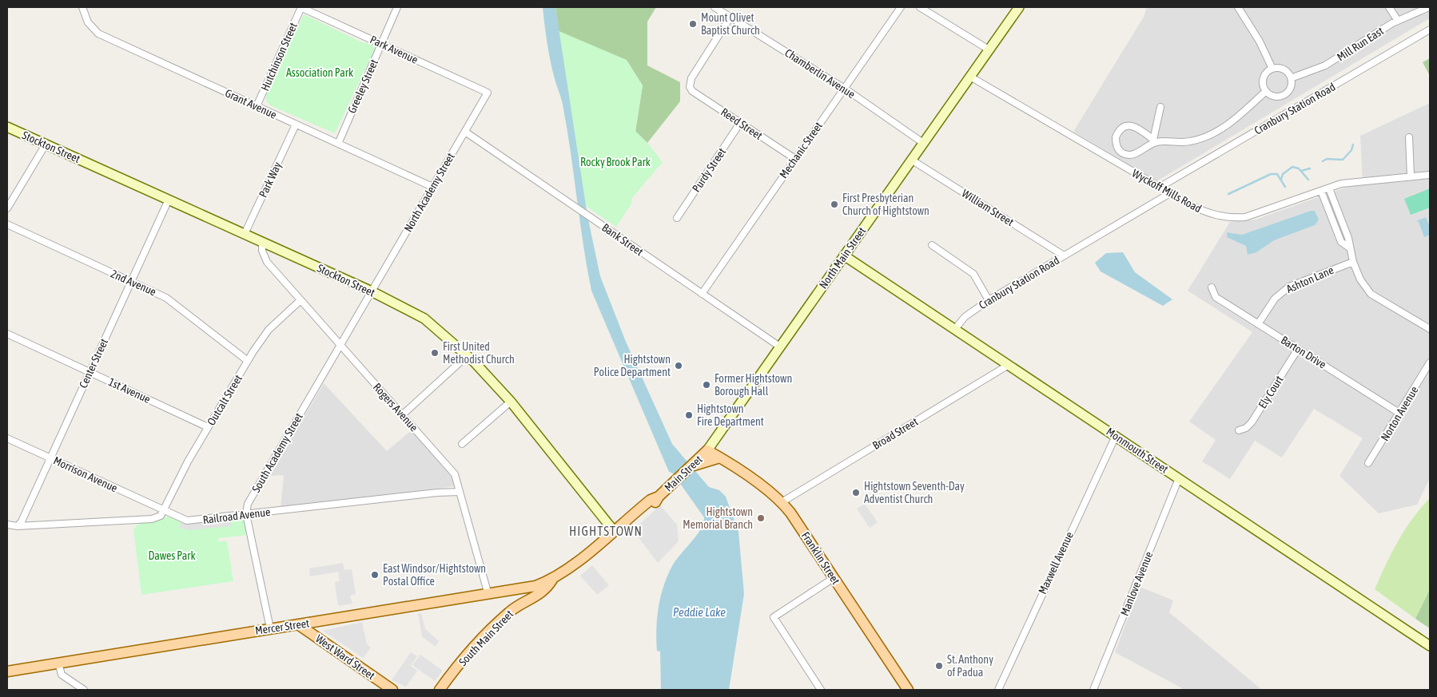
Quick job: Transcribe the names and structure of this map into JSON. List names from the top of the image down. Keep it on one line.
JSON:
{"streets":{"main road":["Main Street","Franklin Street","Mercer Street","South Main Street","West Ward Street"],"street":["Mill Run East","Park Avenue","Hutchinson Street","Chamberlin Avenue","Greeley Street","Grant Avenue","Cranbury Station Road","Reed Street","Stockton Street","Mechanic Street","Purdy Street","Park Way","Wyckoff Mills Road","North Academy Street","William Street","Bank Street","North Main Street","Ashton Lane","2nd Avenue","Barton Drive","Center Street","1st Avenue","Ely Court","Outcalt Street","Rogers Avenue","Norton Avenue","Broad Street","Monmouth Street","South Academy Street","Morrison Avenue","Railroad Avenue","Maxwell Avenue","Manlove Avenue"]},"crossings":[["Park Avenue","Hutchinson Street"],["Park Avenue","Greeley Street"],["Park Avenue","North Academy Street"],["Hutchinson Street","Grant Avenue"],["Chamberlin Avenue","Reed Street"],["Chamberlin Avenue","Mechanic Street"],["Chamberlin Avenue","North Main Street"],["Greeley Street","Grant Avenue"],["Grant Avenue","Park Way"],["Grant Avenue","North Academy Street"],["Cranbury Station Road","Wyckoff Mills Road"],["Cranbury Station Road","William Street"],["Cranbury Station Road","Monmouth Street"],["Reed Street","Mechanic Street"],["Reed Street","Purdy Street"],["Stockton Street","Park Way"],["Stockton Street","North Academy Street"],["Stockton Street","Center Street"],["Stockton Street","Rogers Avenue"],["Stockton Street","South Academy Street"],["Stockton Street","Main Street"],["Mechanic Street","Bank Street"],["Wyckoff Mills Road","North Main Street"],["North Academy Street","Bank Street"],["North Academy Street","South Academy Street"],["William Street","North Main Street"],["Bank Street","North Main Street"],["North Main Street","Monmouth Street"],["North Main Street","Main Street"],["North Main Street","Franklin Street"],["Ashton Lane","Barton Drive"],["2nd Avenue","Center Street"],["2nd Avenue","Outcalt Street"],["Barton Drive","Ely Court"],["Barton Drive","Norton Avenue"],["Center Street","1st Avenue"],["Center Street","Morrison Avenue"],["1st Avenue","Outcalt Street"],["Outcalt Street","Rogers Avenue"],["Outcalt Street","Morrison Avenue"],["Outcalt Street","Railroad Avenue"],["Rogers Avenue","South Academy Street"],["Rogers Avenue","Railroad Avenue"],["Rogers Avenue","Mercer Street"],["Broad Street","Monmouth Street"],["Broad Street","Franklin Street"],["Monmouth Street","Maxwell Avenue"],["Monmouth Street","Manlove Avenue"],["South Academy Street","Railroad Avenue"],["Main Street","Franklin Street"],["Main Street","Mercer Street"],["Main Street","South Main Street"],["Morrison Avenue","Railroad Avenue"],["Mercer Street","South Main Street"],["Mercer Street","West Ward Street"]],"districts":["HIGHTSTOWN"],"water":["Peddie Lake"],"parks":["Association Park","Rocky Brook Park","Dawes Park"],"places":["Mount Olivet Baptist Church","First Presbyterian Church of Hightstown","First United Methodist Church","Hightstown Police Department","Former Hightstown Borough Hall","Hightstown Fire Department","Hightstown Seventh-Day Adventist Church","Hightstown Memorial Branch","East Windsor/Hightstown Postal Office","St. Anthony of Padua"]}
